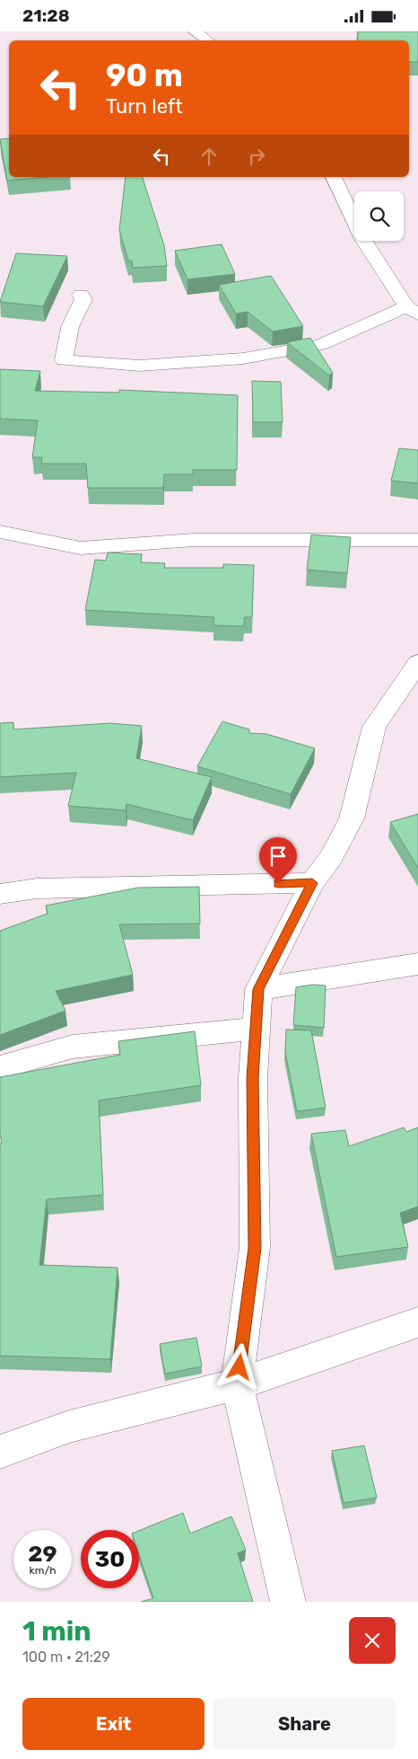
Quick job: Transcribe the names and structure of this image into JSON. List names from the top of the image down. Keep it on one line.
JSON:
{"page":{"status":"21:28","turn":["90 m","Turn left"],"speed":"29 km/h","limit":"30","heading":["1 min","100 m · 21:29"],"buttons":["Exit","Share"]}}
